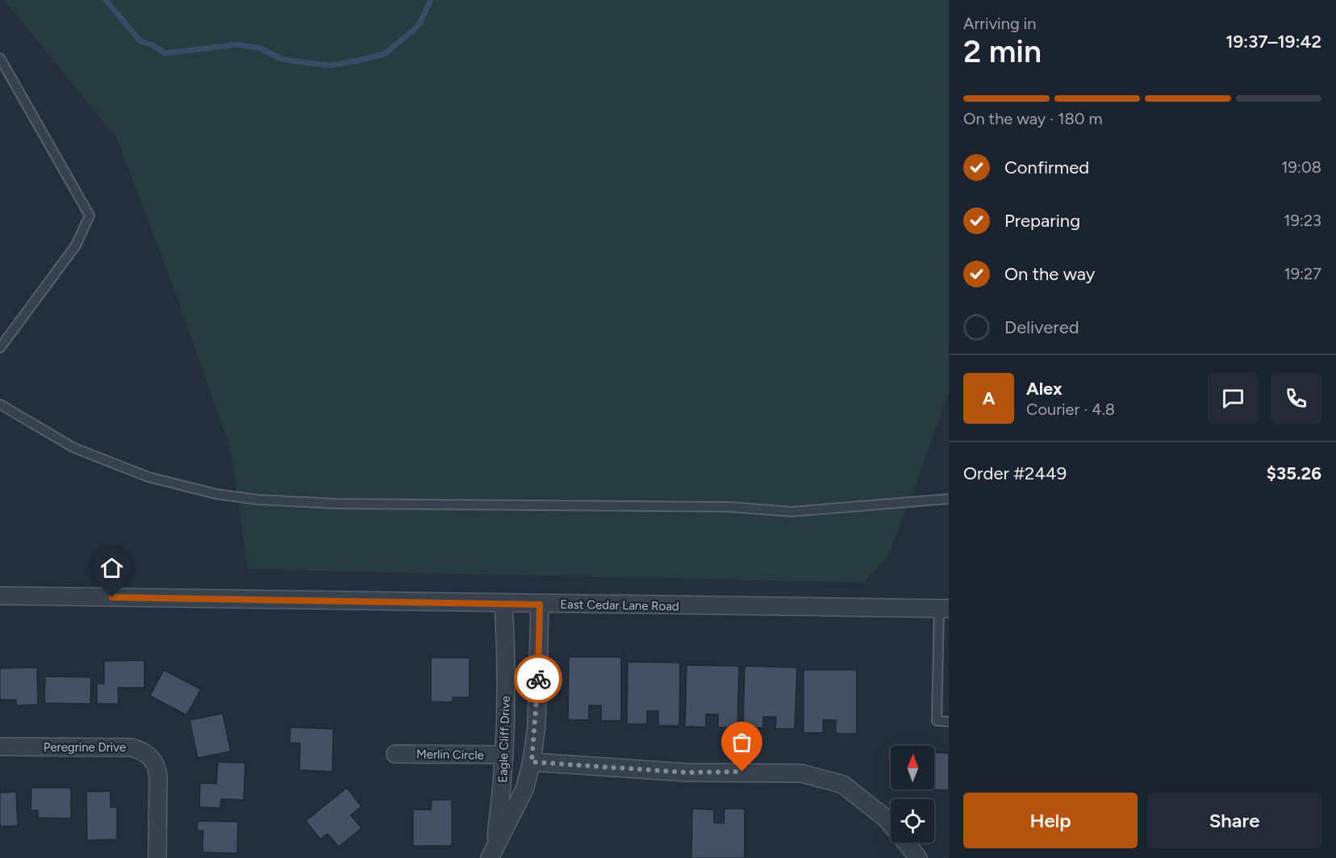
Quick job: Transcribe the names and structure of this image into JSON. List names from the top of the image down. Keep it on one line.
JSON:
{"streets":{"street":["East Cedar Lane Road","Eagle Cliff Drive","Peregrine Drive","Merlin Circle"]},"crossings":[["East Cedar Lane Road","Eagle Cliff Drive"],["Eagle Cliff Drive","Merlin Circle"]],"north":"top","page":{"heading":["2 min","Arriving in","19:37–19:42"],"panel":["Alex","Courier · 4.8","Order #2449","$35.26"],"bar":"On the way · 180 m","list":[["Confirmed","19:08"],["Preparing","19:23"],["On the way","19:27"],"Delivered"],"round":"A","buttons":["Help","Share"]}}
